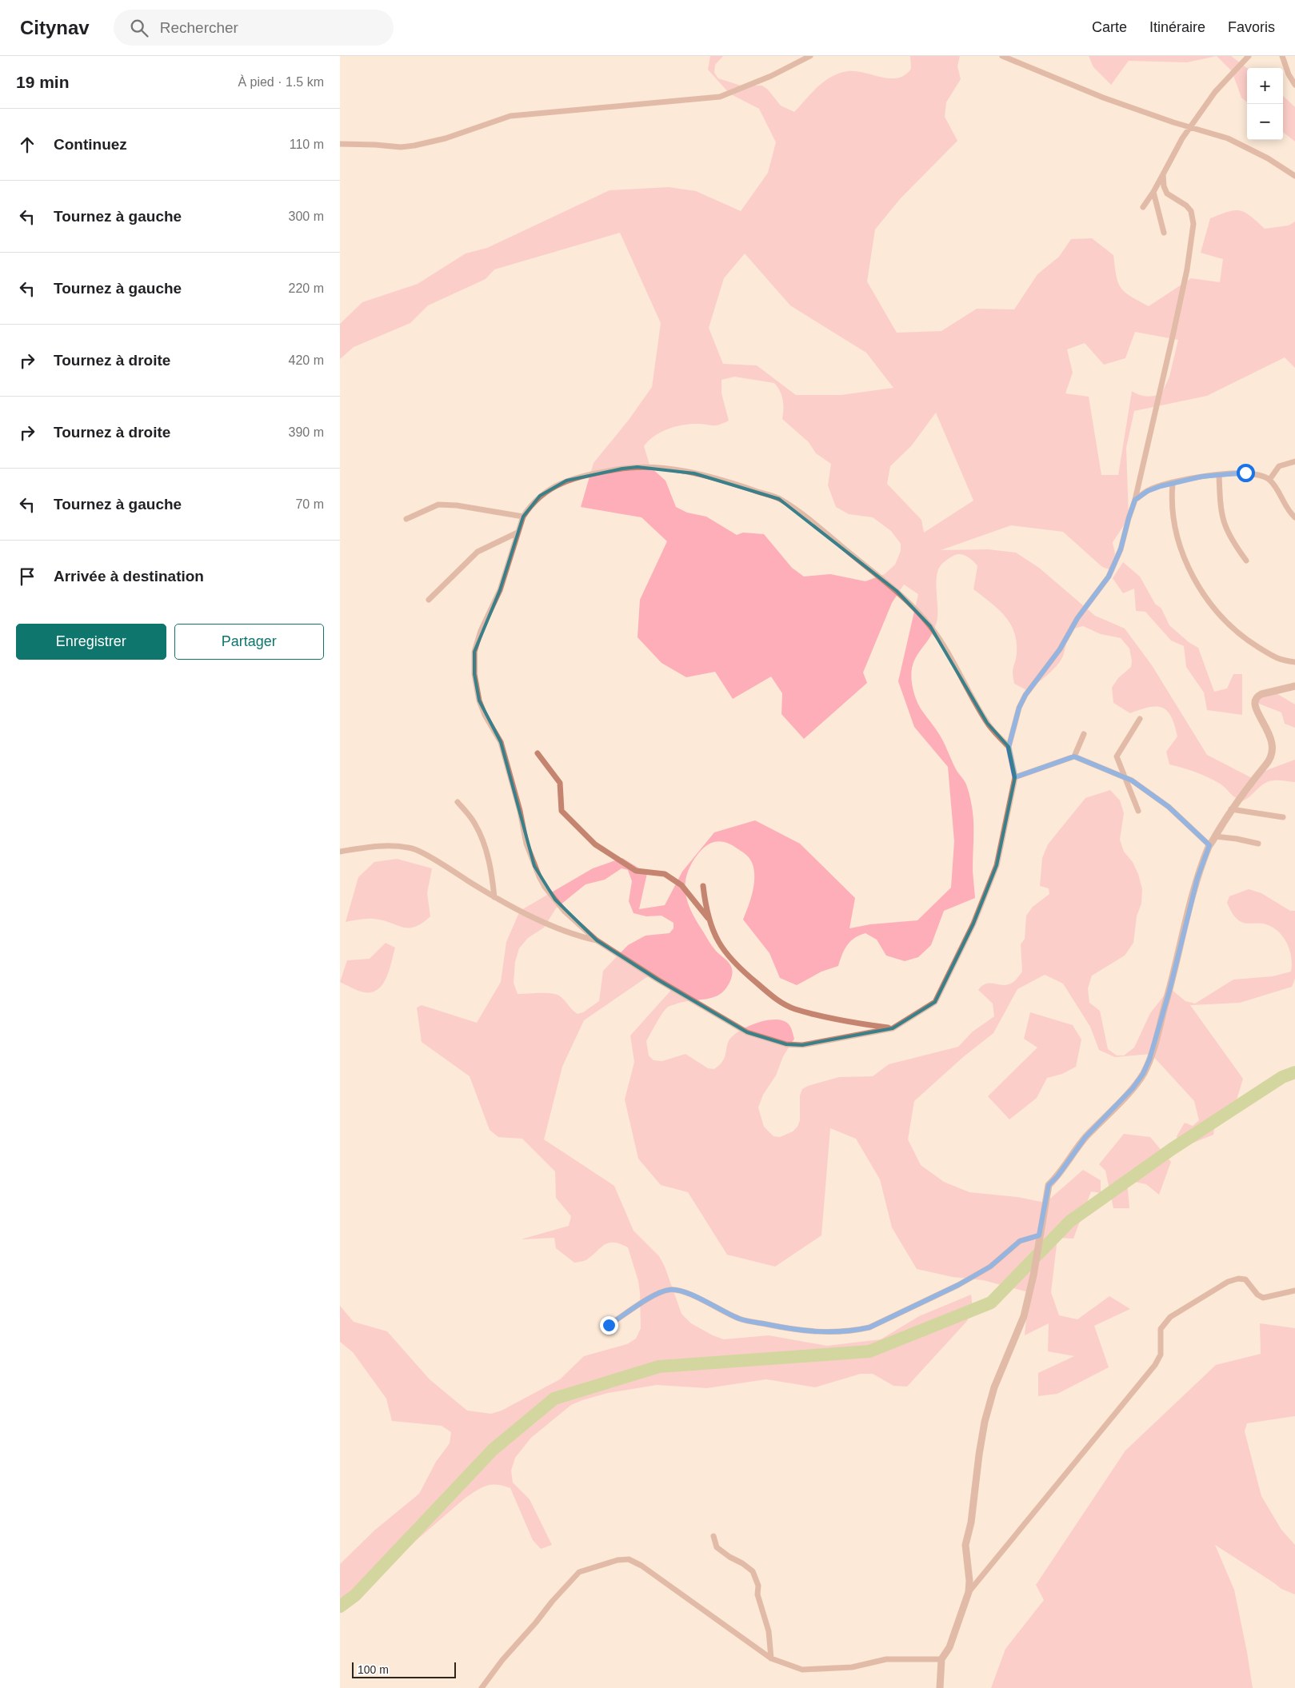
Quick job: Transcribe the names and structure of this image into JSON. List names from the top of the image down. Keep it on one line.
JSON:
{"scale_bar":"100 m","page":{"header":"Citynav","search":"Rechercher","nav":["Carte","Itinéraire","Favoris"],"heading":["19 min","À pied · 1.5 km"],"map_buttons":["+","−"],"list":[["Continuez","110 m"],["Tournez à gauche","300 m"],["Tournez à gauche","220 m"],["Tournez à droite","420 m"],["Tournez à droite","390 m"],["Tournez à gauche","70 m"],"Arrivée à destination"],"buttons":["Enregistrer","Partager"],"scale":"100 m"}}
